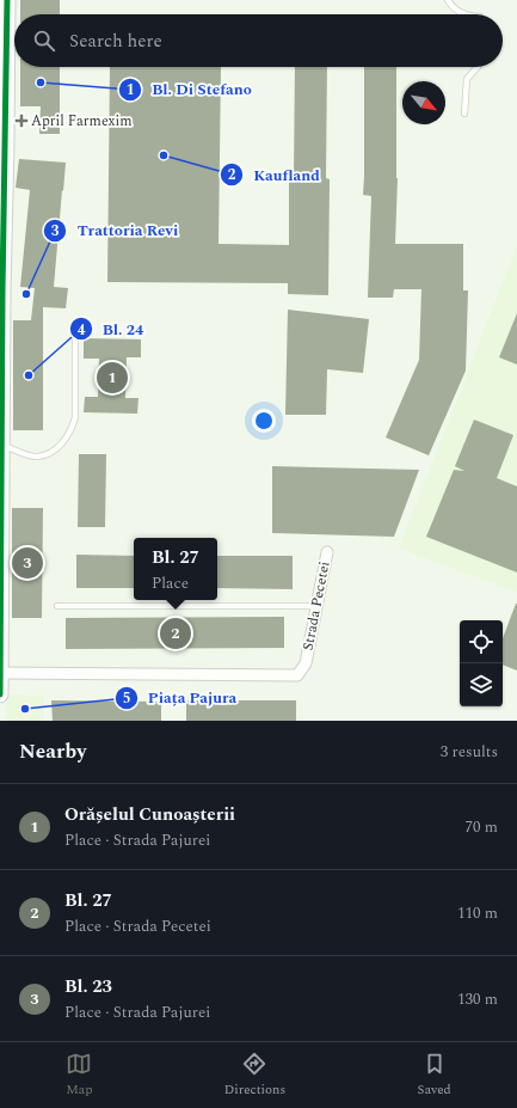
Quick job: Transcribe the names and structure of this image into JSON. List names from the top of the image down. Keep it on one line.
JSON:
{"streets":{"street":["Strada Pecetei"]},"places":{"other":["Bl. Di Stefano","Kaufland","Trattoria Revi","Bl. 24","Piața Pajura"],"health":["April Farmexim"]},"north":"bottom right","page":{"search":"Search here","pins":["1","3","2"],"popup":["Bl. 27","Place"],"heading":["Nearby","3 results"],"list":[{"mark":"1","name":"Orășelul Cunoașterii","note":"Place · Strada Pajurei","value":"70 m"},{"mark":"2","name":"Bl. 27","note":"Place · Strada Pecetei","value":"110 m"},{"mark":"3","name":"Bl. 23","note":"Place · Strada Pajurei","value":"130 m"}],"nav":["Map","Directions","Saved"]}}
